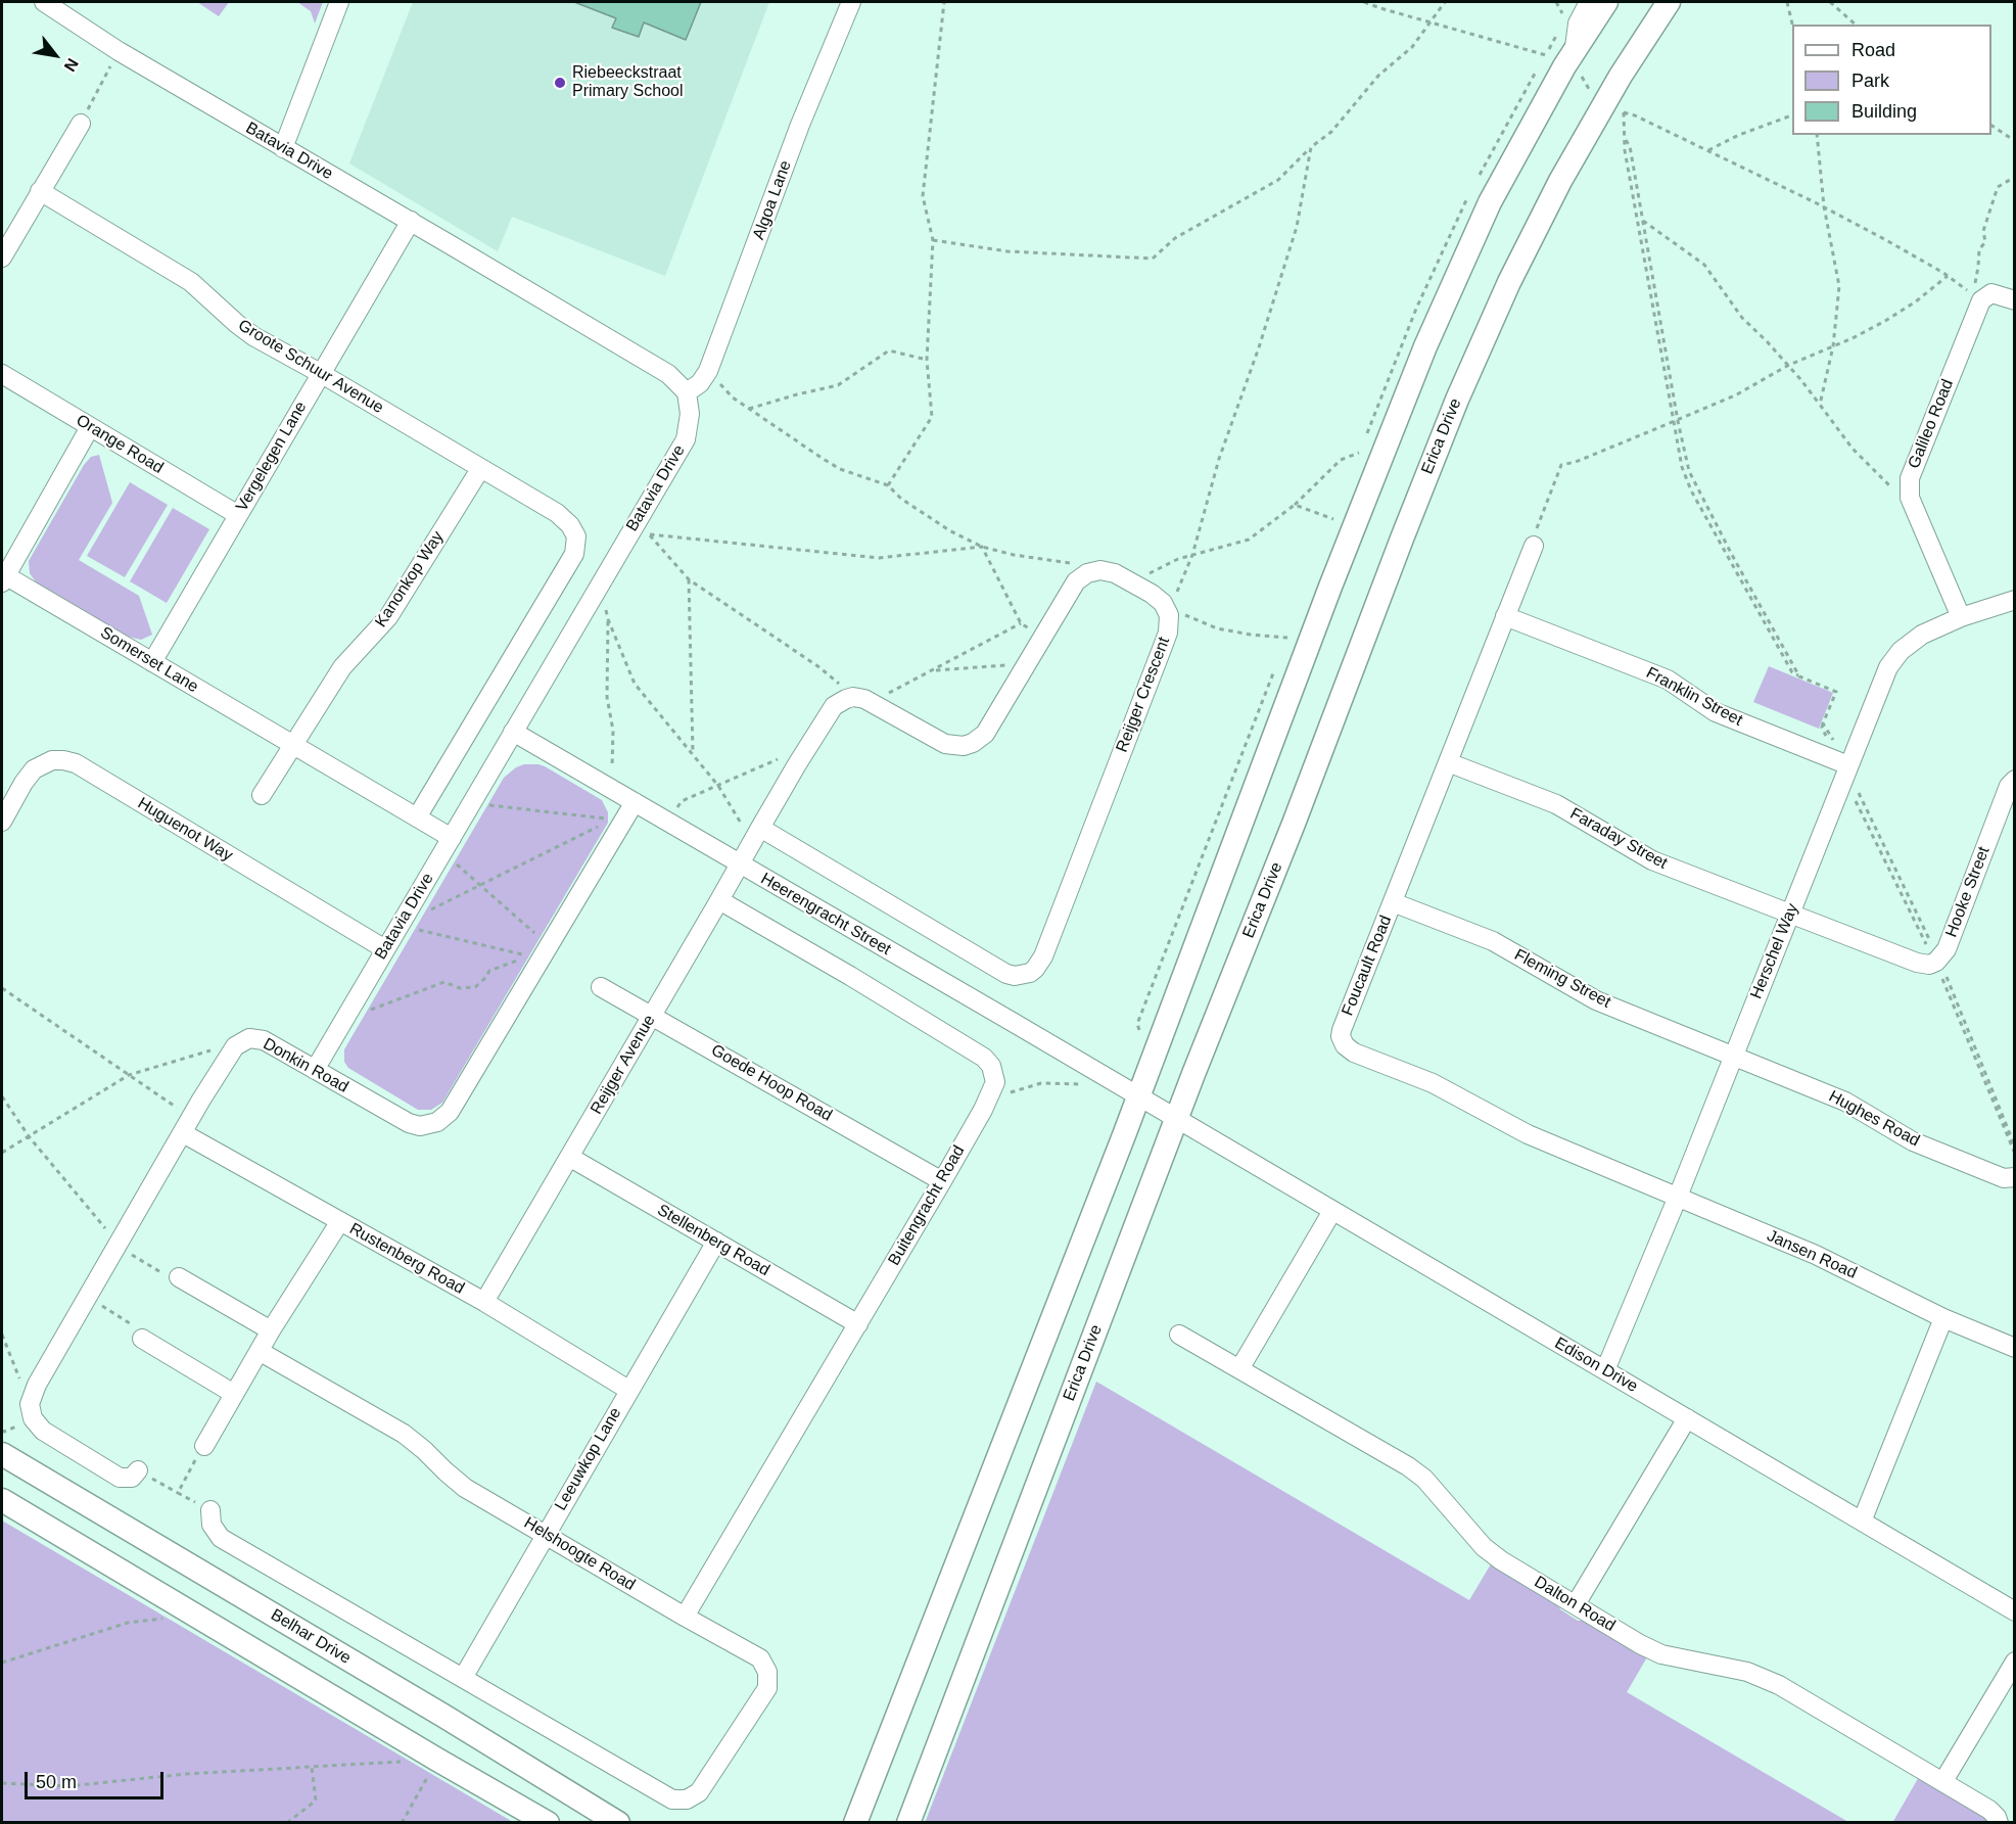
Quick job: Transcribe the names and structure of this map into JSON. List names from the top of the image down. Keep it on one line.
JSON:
{"streets":{"main road":["Erica Drive","Belhar Drive"],"street":["Batavia Drive","Algoa Lane","Groote Schuur Avenue","Galileo Road","Orange Road","Vergelegen Lane","Kanonkop Way","Somerset Lane","Reijger Crescent","Franklin Street","Huguenot Way","Faraday Street","Hooke Street","Heerengracht Street","Herschel Way","Foucault Road","Fleming Street","Reijger Avenue","Donkin Road","Goede Hoop Road","Hughes Road","Buitengracht Road","Stellenberg Road","Jansen Road","Rustenberg Road","Edison Drive","Leeuwkop Lane","Helshoogte Road","Dalton Road"]},"crossings":[["Batavia Drive","Algoa Lane"],["Batavia Drive","Vergelegen Lane"],["Batavia Drive","Somerset Lane"],["Batavia Drive","Huguenot Way"],["Batavia Drive","Heerengracht Street"],["Batavia Drive","Donkin Road"],["Groote Schuur Avenue","Vergelegen Lane"],["Groote Schuur Avenue","Kanonkop Way"],["Groote Schuur Avenue","Somerset Lane"],["Galileo Road","Herschel Way"],["Erica Drive","Heerengracht Street"],["Erica Drive","Edison Drive"],["Orange Road","Vergelegen Lane"],["Vergelegen Lane","Somerset Lane"],["Kanonkop Way","Somerset Lane"],["Reijger Crescent","Reijger Avenue"],["Franklin Street","Herschel Way"],["Franklin Street","Foucault Road"],["Faraday Street","Hooke Street"],["Faraday Street","Herschel Way"],["Faraday Street","Foucault Road"],["Hooke Street","Herschel Way"],["Heerengracht Street","Reijger Avenue"],["Heerengracht Street","Donkin Road"],["Heerengracht Street","Edison Drive"],["Herschel Way","Foucault Road"],["Herschel Way","Fleming Street"],["Herschel Way","Hughes Road"],["Herschel Way","Jansen Road"],["Herschel Way","Edison Drive"],["Foucault Road","Fleming Street"],["Foucault Road","Jansen Road"],["Fleming Street","Hughes Road"],["Reijger Avenue","Goede Hoop Road"],["Reijger Avenue","Buitengracht Road"],["Reijger Avenue","Stellenberg Road"],["Reijger Avenue","Rustenberg Road"],["Donkin Road","Rustenberg Road"],["Goede Hoop Road","Buitengracht Road"],["Buitengracht Road","Stellenberg Road"],["Buitengracht Road","Helshoogte Road"],["Stellenberg Road","Leeuwkop Lane"],["Rustenberg Road","Leeuwkop Lane"],["Leeuwkop Lane","Helshoogte Road"]],"places":["Riebeeckstraat Primary School"],"legend":["Road","Park","Building"],"scale_bar":"50 m","north":"bottom right"}
